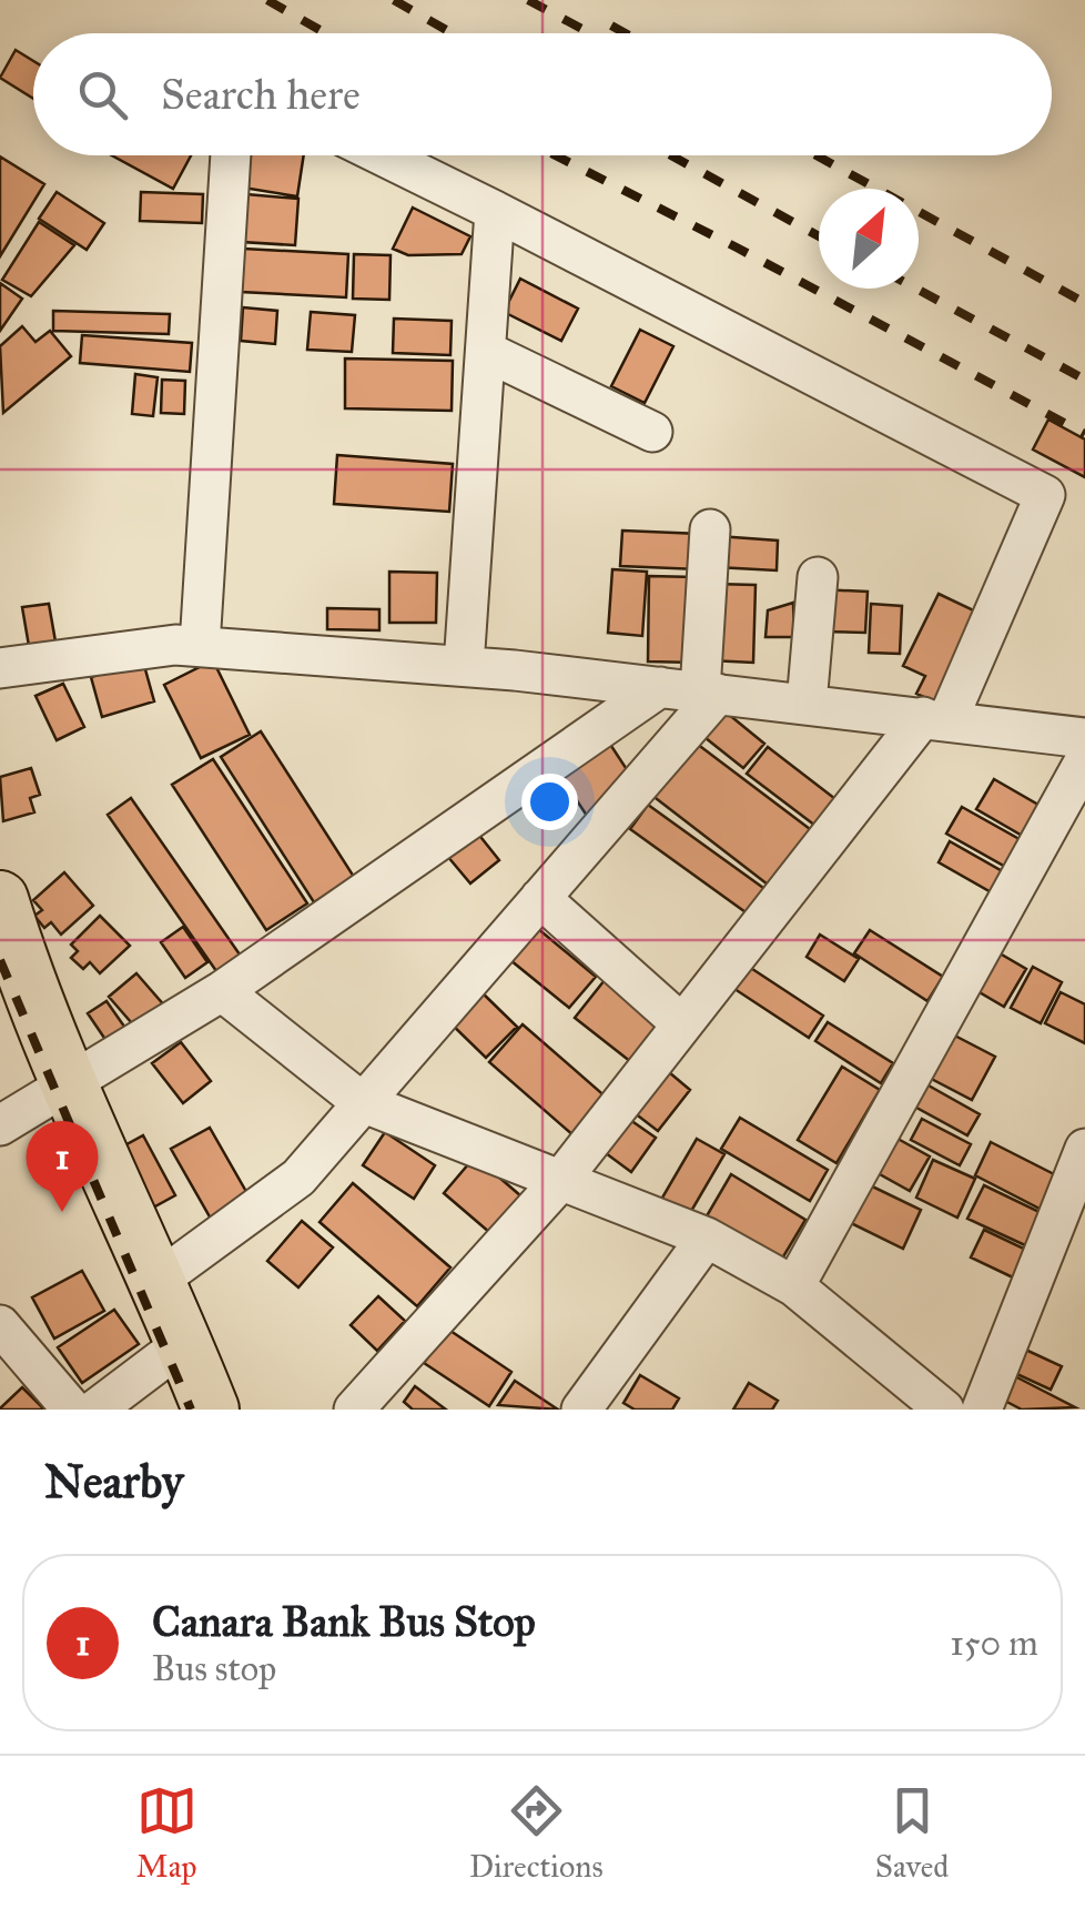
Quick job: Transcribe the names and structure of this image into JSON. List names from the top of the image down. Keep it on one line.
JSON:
{"north":"top right","page":{"search":"Search here","pins":"1","heading":"Nearby","list":[{"mark":"1","name":"Canara Bank Bus Stop","note":"Bus stop","value":"150 m"}],"nav":["Map","Directions","Saved"]}}
